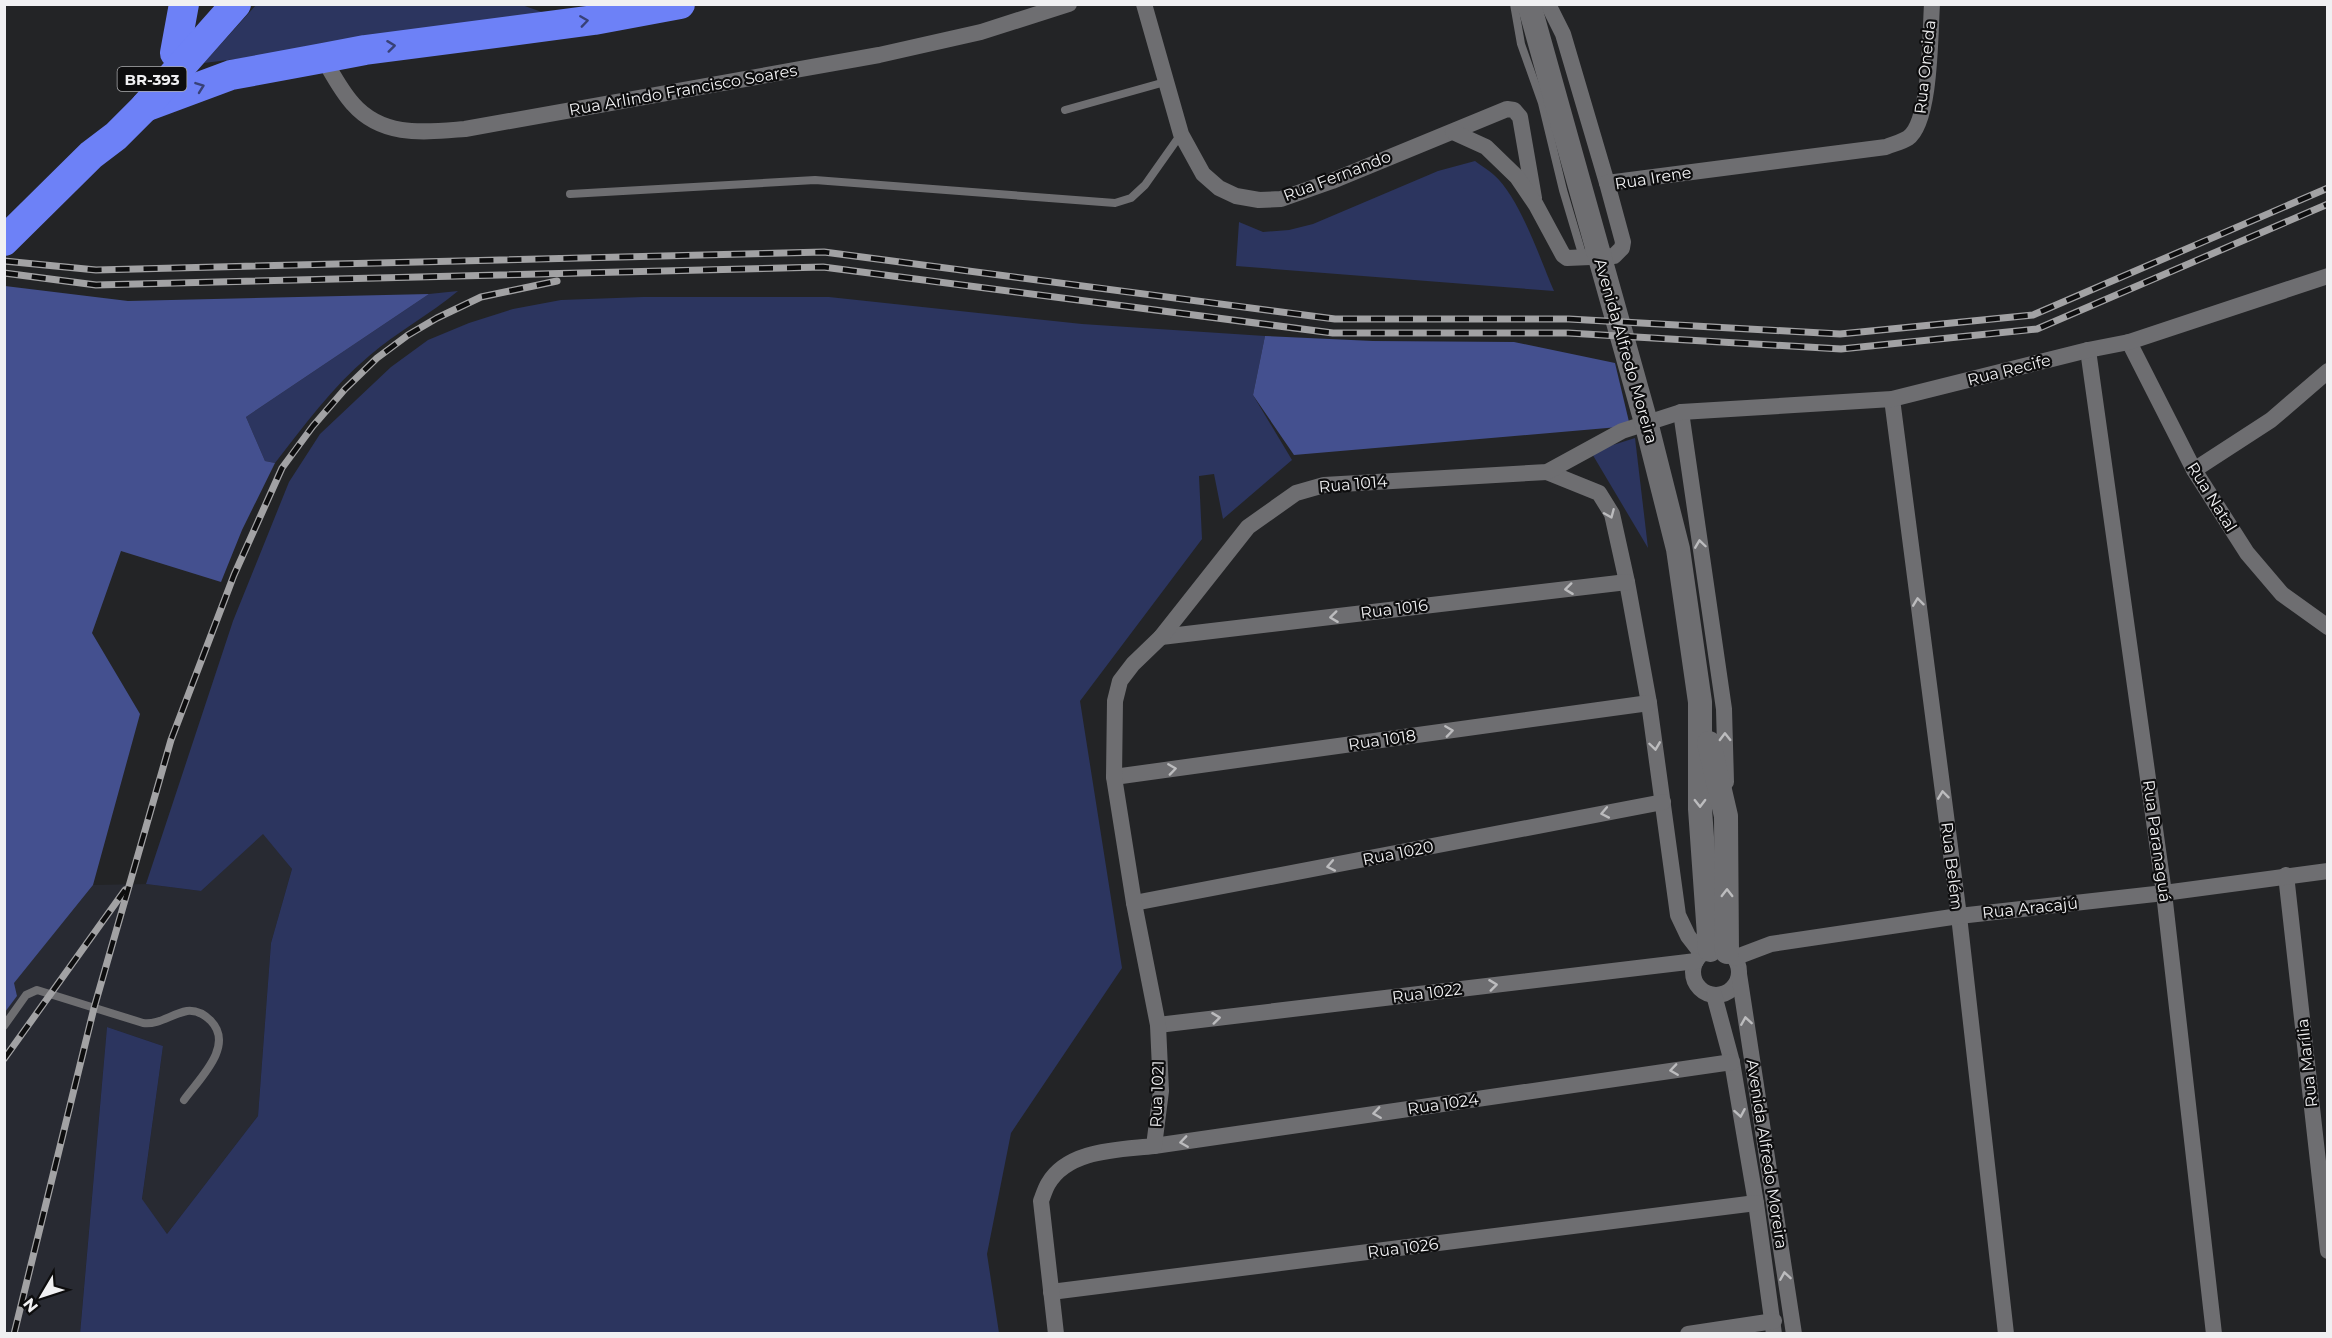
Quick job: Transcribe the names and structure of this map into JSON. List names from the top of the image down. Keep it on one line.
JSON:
{"streets":{"highway":["BR-393"],"street":["Rua Oneida","Rua Arlindo Francisco Soares","Rua Fernando","Rua Irene","Avenida Alfredo Moreira","Rua Recife","Rua 1014","Rua Natal","Rua 1016","Rua 1018","Rua Paranaguá","Rua 1020","Rua Belém","Rua Aracajú","Rua 1022","Rua Marília","Rua 1021","Rua 1024","Rua 1026"]},"crossings":[["Rua Oneida","Rua Irene"],["Rua Fernando","Rua Irene"],["Avenida Alfredo Moreira","Rua Recife"],["Avenida Alfredo Moreira","Rua 1014"],["Avenida Alfredo Moreira","Rua Aracajú"],["Avenida Alfredo Moreira","Rua 1022"],["Avenida Alfredo Moreira","Rua 1024"],["Avenida Alfredo Moreira","Rua 1026"],["Rua Recife","Rua 1014"],["Rua Recife","Rua Natal"],["Rua Recife","Rua Paranaguá"],["Rua Recife","Rua Belém"],["Rua 1014","Rua 1016"],["Rua 1014","Rua 1018"],["Rua 1014","Rua 1021"],["Rua 1018","Rua 1021"],["Rua Paranaguá","Rua Aracajú"],["Rua 1020","Rua 1021"],["Rua Belém","Rua Aracajú"],["Rua Aracajú","Rua 1022"],["Rua Aracajú","Rua Marília"],["Rua 1022","Rua 1021"],["Rua 1021","Rua 1024"],["Rua 1021","Rua 1026"]],"one_way":["Rua 1016","Rua 1018","Rua 1020","Rua Belém","Rua 1022","Rua 1024"],"north":"bottom left"}
